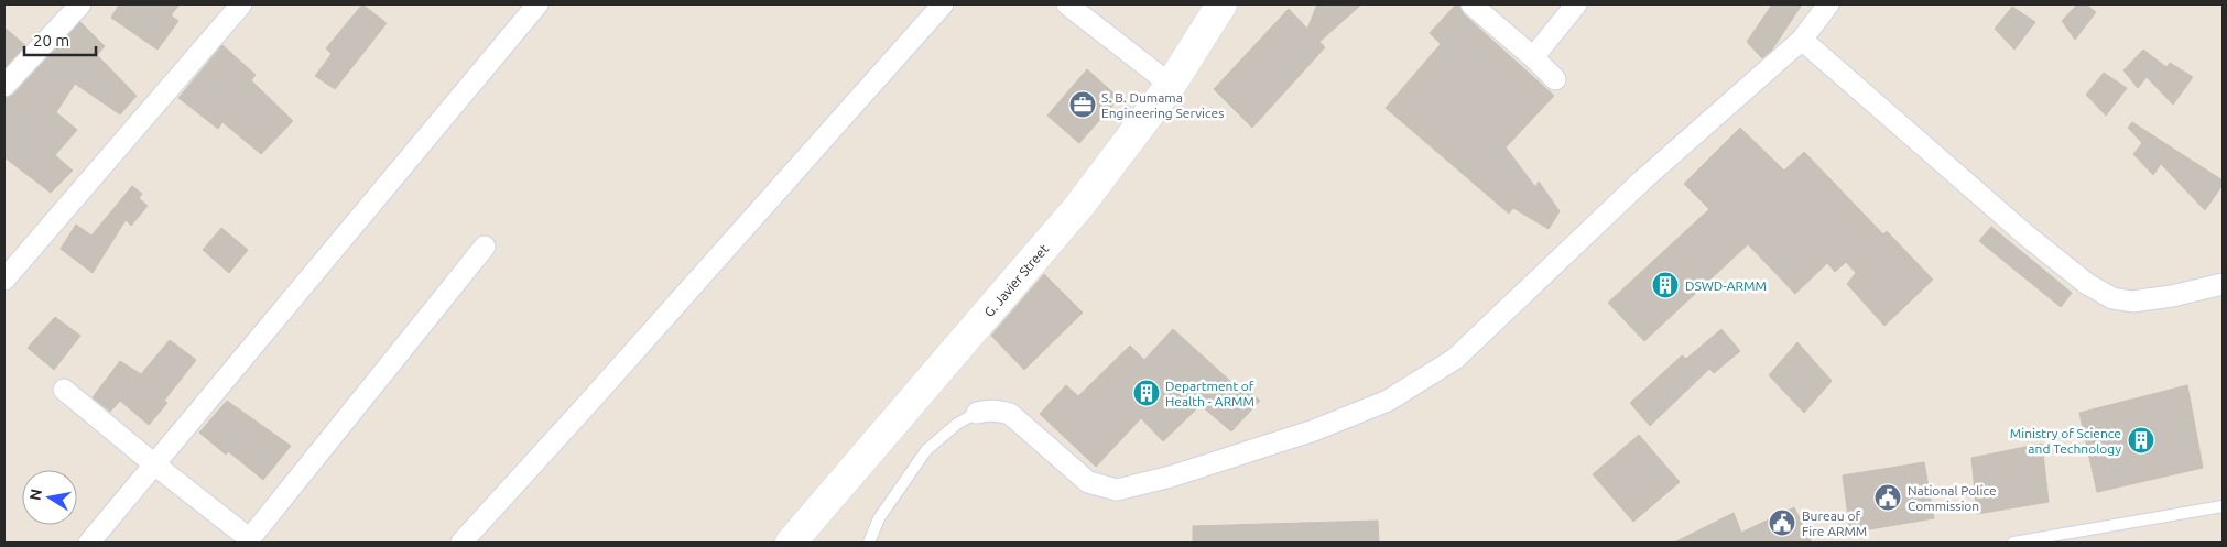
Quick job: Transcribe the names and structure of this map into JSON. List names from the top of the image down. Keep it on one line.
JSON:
{"streets":{"street":["G. Javier Street"]},"places":{"office":["S. B. Dumama Engineering Services"],"building":["DSWD-ARMM","Department of Health - ARMM","Ministry of Science and Technology"],"public building":["National Police Commission","Bureau of Fire ARMM"]},"scale_bar":"20 m","north":"left"}
